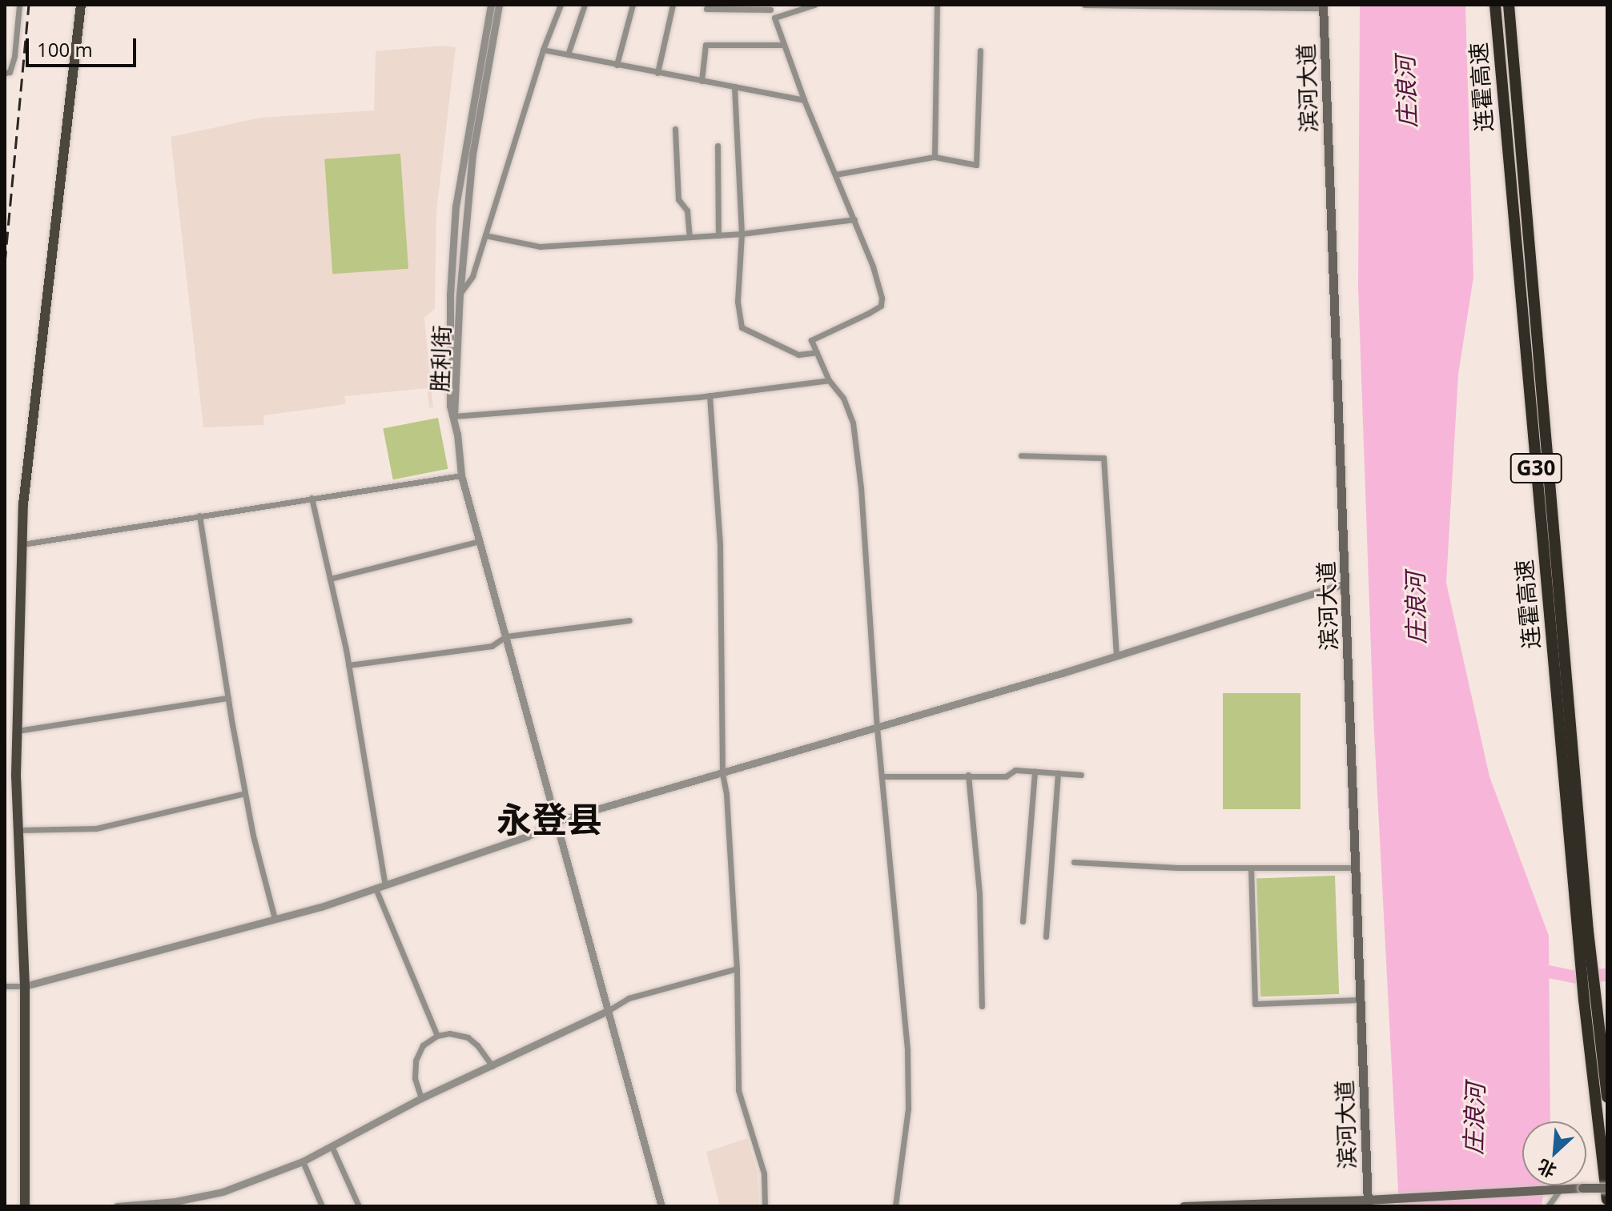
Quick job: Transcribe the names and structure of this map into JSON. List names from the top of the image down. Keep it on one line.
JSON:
{"streets":{"highway":["连霍高速","G30"],"main road":["滨河大道"],"street":["胜利街"]},"districts":["永登县"],"water":["庄浪河"],"scale_bar":"100 m","north":"bottom left"}
